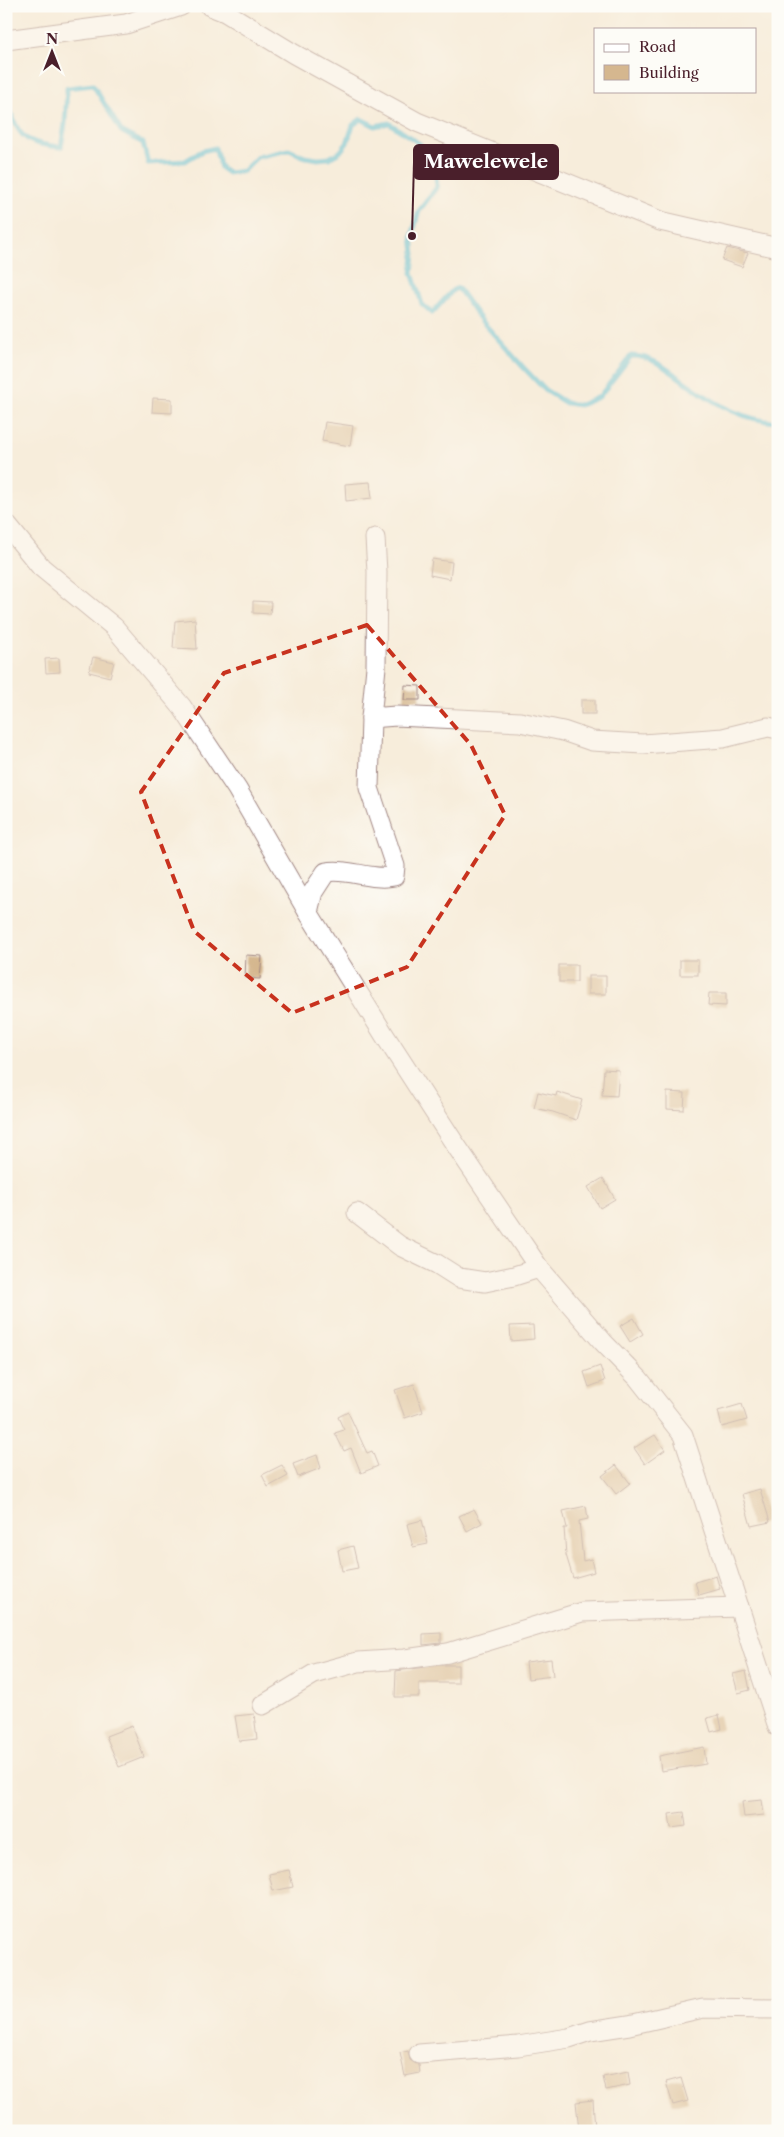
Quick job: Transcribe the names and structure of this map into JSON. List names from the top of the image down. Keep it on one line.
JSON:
{"places":["Mawelewele"],"legend":["Road","Building"],"north":"top"}
